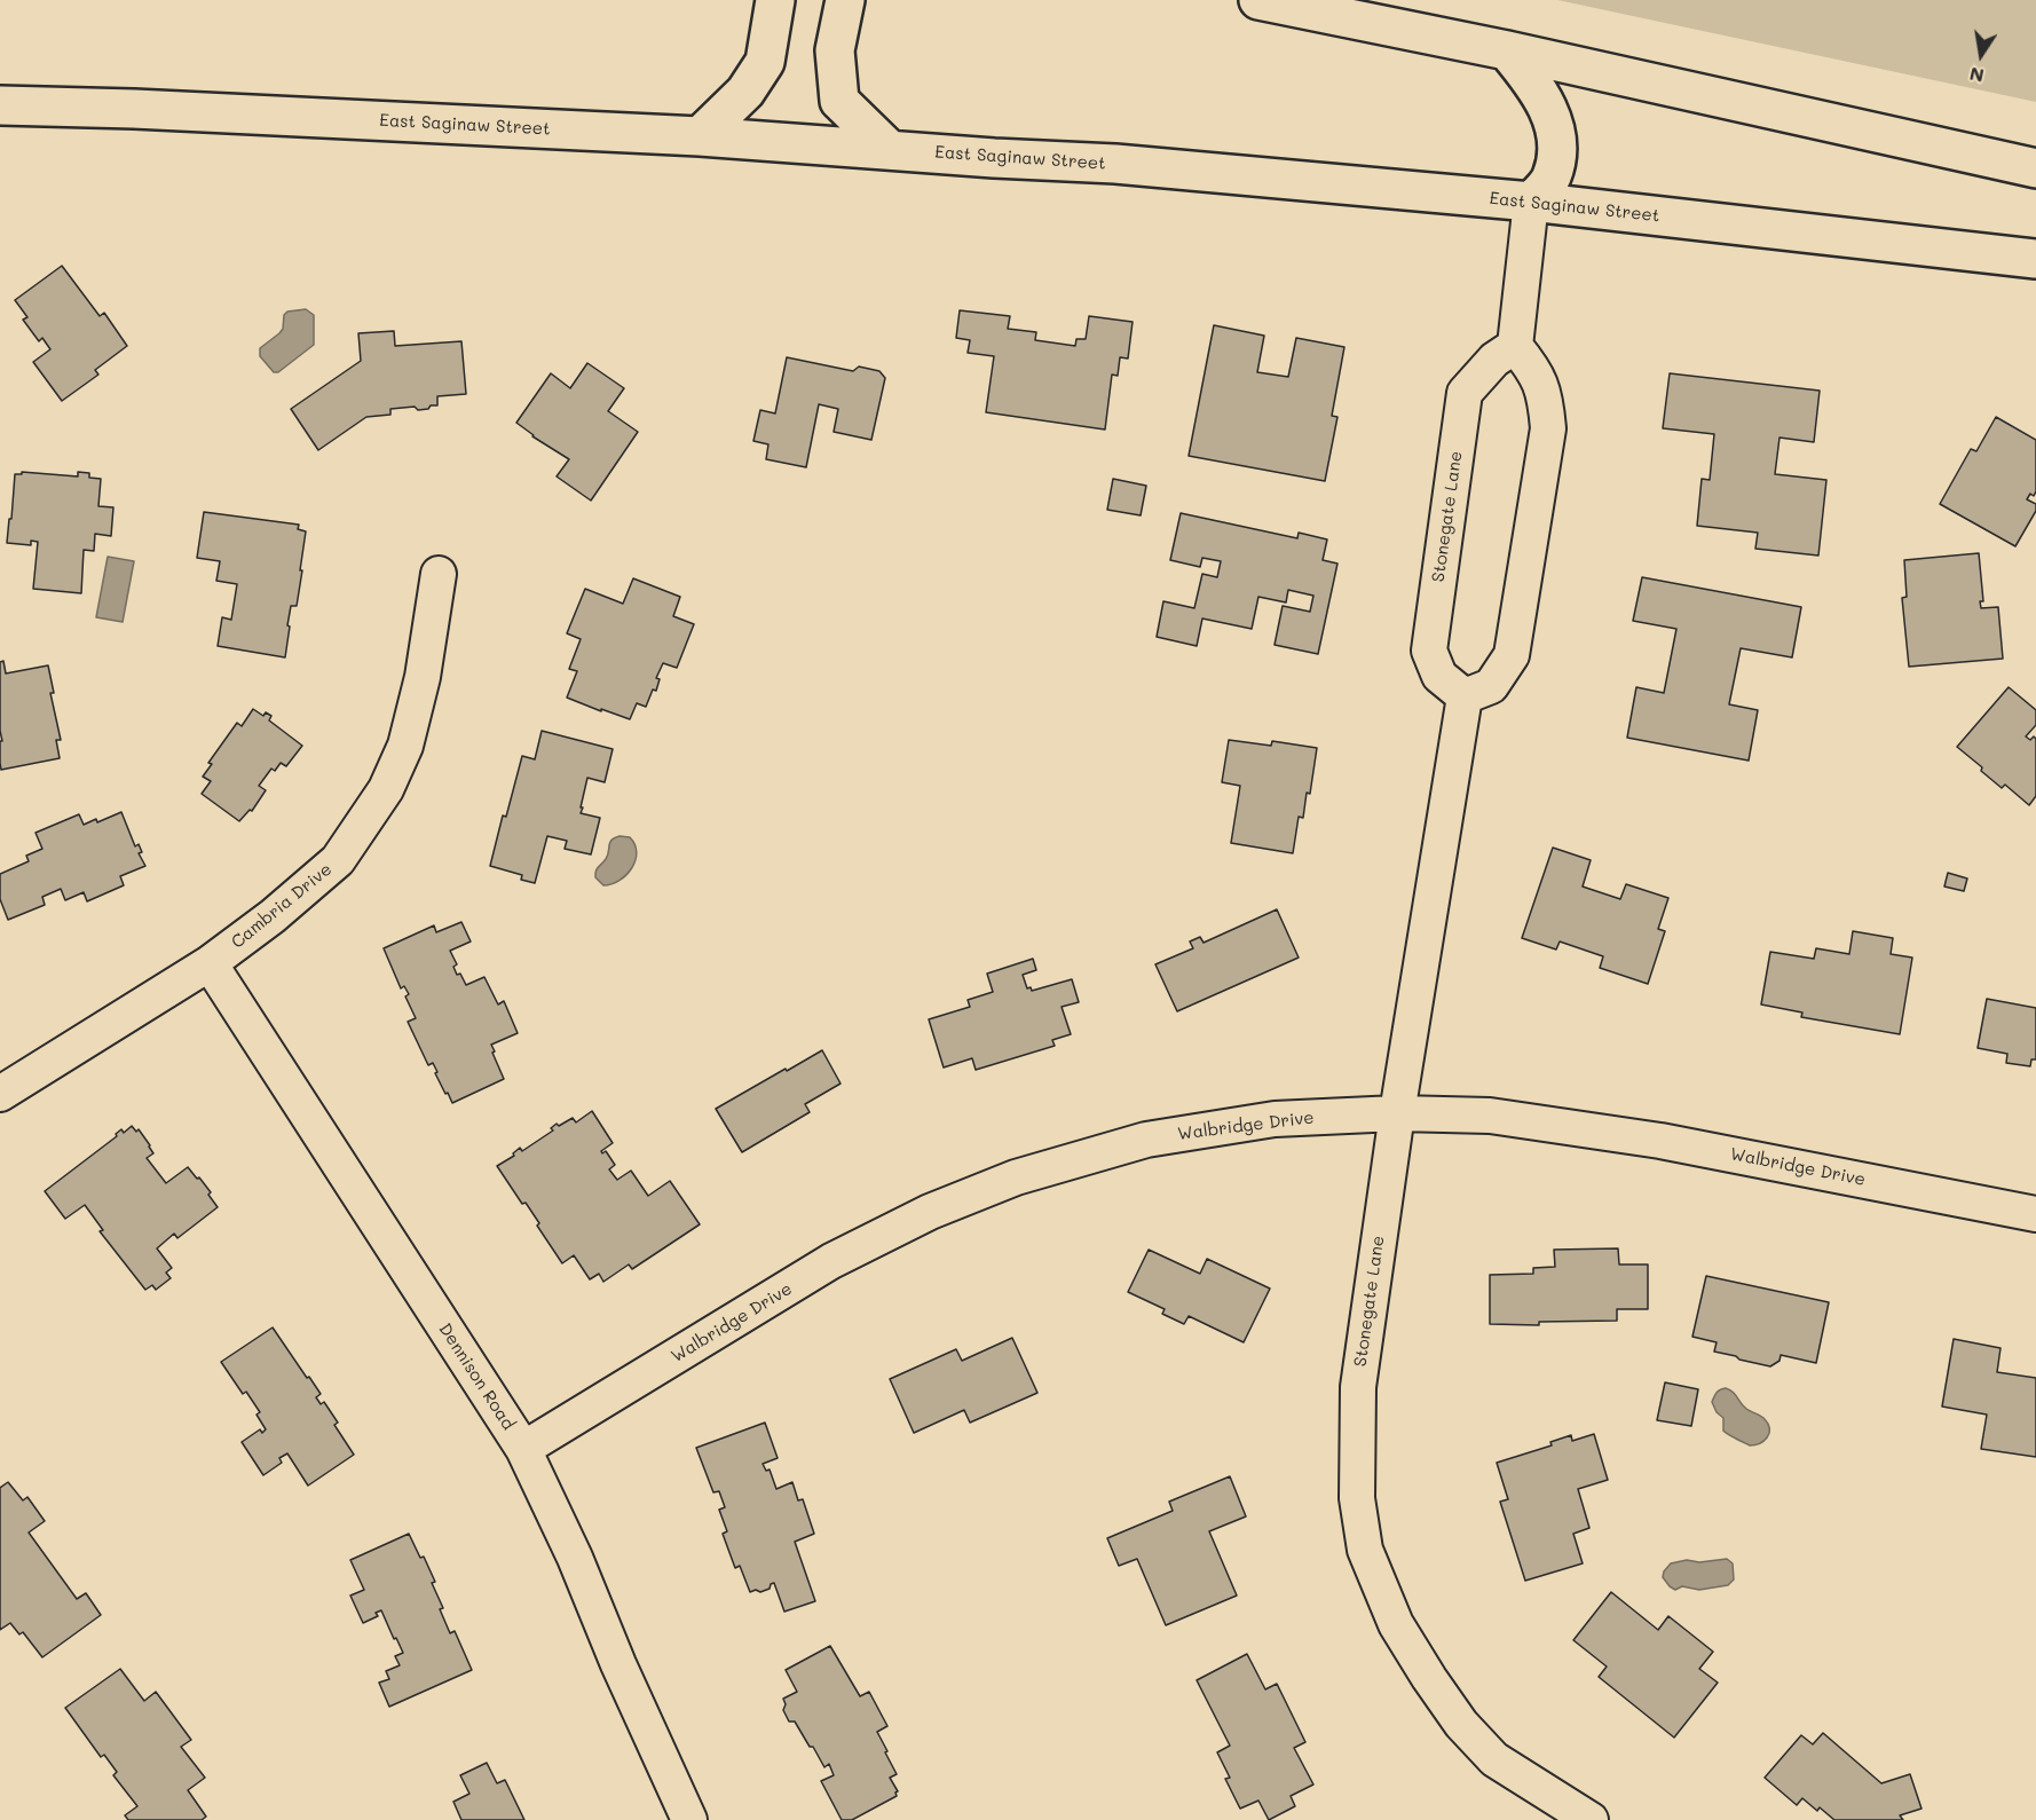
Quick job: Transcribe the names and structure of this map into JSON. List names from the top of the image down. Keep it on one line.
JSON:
{"streets":{"main road":["East Saginaw Street"],"street":["Stonegate Lane","Cambria Drive","Walbridge Drive","Dennison Road"]},"crossings":[["Stonegate Lane","Walbridge Drive"],["Cambria Drive","Dennison Road"],["Walbridge Drive","Dennison Road"]],"north":"bottom"}
